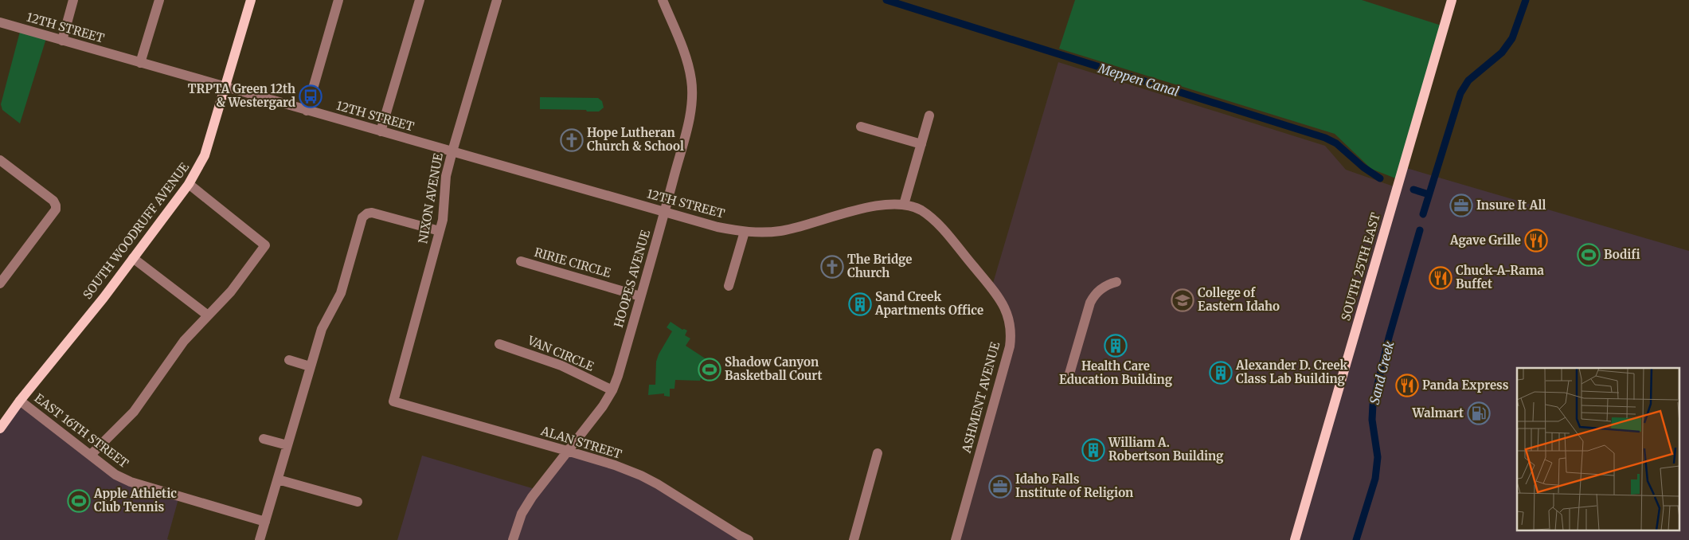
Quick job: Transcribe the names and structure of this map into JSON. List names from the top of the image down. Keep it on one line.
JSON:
{"streets":{"main road":["SOUTH WOODRUFF AVENUE","SOUTH 25TH EAST"],"street":["12TH STREET","NIXON AVENUE","RIRIE CIRCLE","HOOPES AVENUE","VAN CIRCLE","ASHMENT AVENUE","EAST 16TH STREET","ALAN STREET"]},"crossings":[["12TH STREET","NIXON AVENUE"],["12TH STREET","SOUTH WOODRUFF AVENUE"],["12TH STREET","HOOPES AVENUE"],["12TH STREET","ASHMENT AVENUE"],["NIXON AVENUE","ALAN STREET"],["SOUTH WOODRUFF AVENUE","EAST 16TH STREET"],["RIRIE CIRCLE","HOOPES AVENUE"],["HOOPES AVENUE","VAN CIRCLE"],["HOOPES AVENUE","ALAN STREET"]],"water":["Meppen Canal","Sand Creek"],"places":{"bus stop":["TRPTA Green 12th & Westergard"],"church":["Hope Lutheran Church & School","The Bridge Church"],"office":["Insure It All","Idaho Falls Institute of Religion"],"restaurant":["Agave Grille","Chuck-A-Rama Buffet","Panda Express"],"sports":["Bodifi","Shadow Canyon Basketball Court","Apple Athletic Club Tennis"],"school or university":["College of Eastern Idaho"],"building":["Sand Creek Apartments Office","Health Care Education Building","Alexander D. Creek Class Lab Building","William A. Robertson Building"],"fuel station":["Walmart"]}}
